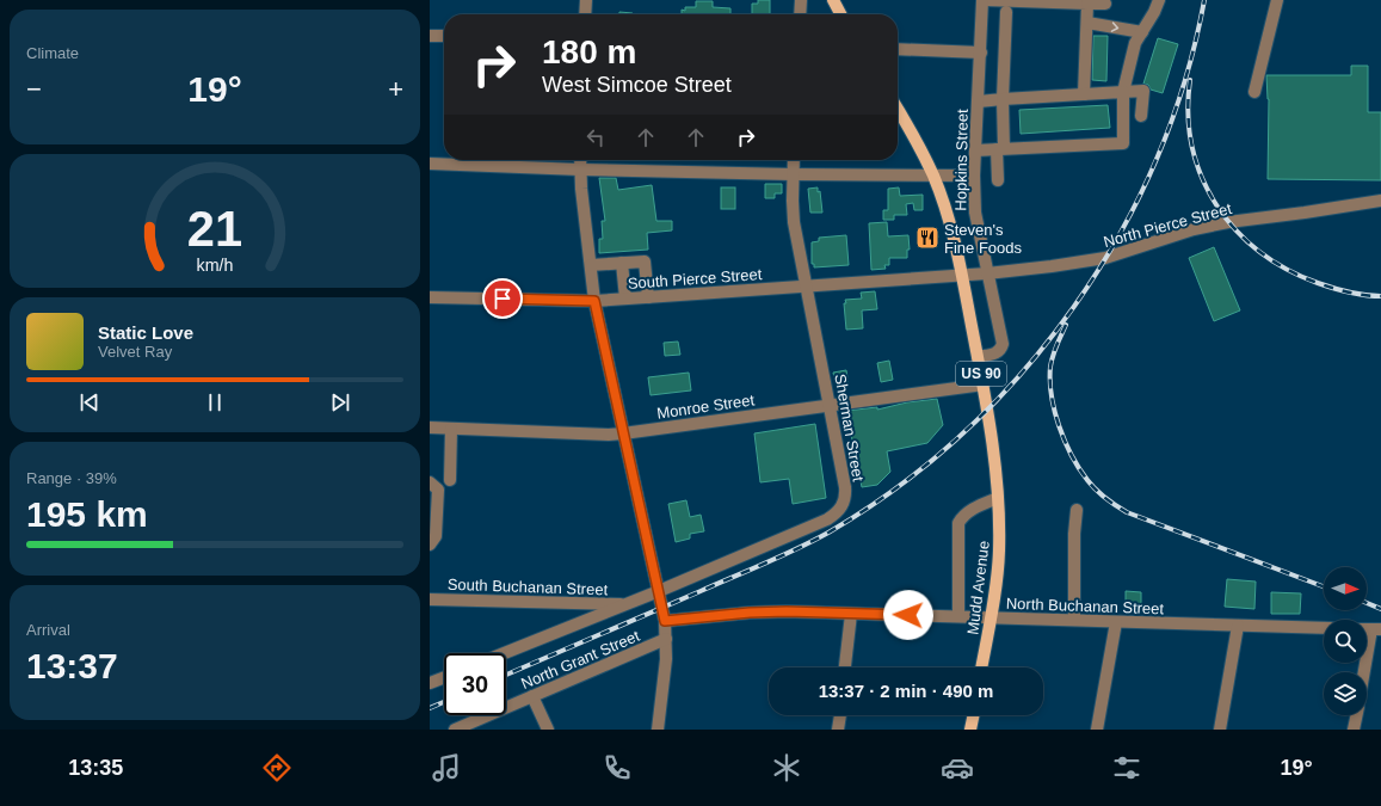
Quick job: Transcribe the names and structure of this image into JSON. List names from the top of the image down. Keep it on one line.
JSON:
{"streets":{"main road":["US 90","Mudd Avenue"],"street":["Hopkins Street","North Pierce Street","South Pierce Street","Monroe Street","Sherman Street","South Buchanan Street","North Buchanan Street","North Grant Street"]},"crossings":[["Hopkins Street","North Pierce Street"],["Hopkins Street","US 90"],["North Pierce Street","South Pierce Street"],["North Pierce Street","US 90"],["South Pierce Street","US 90"],["South Pierce Street","Sherman Street"],["US 90","Monroe Street"],["US 90","Mudd Avenue"],["Monroe Street","Sherman Street"],["Monroe Street","Mudd Avenue"],["Sherman Street","South Buchanan Street"],["Mudd Avenue","North Buchanan Street"]],"places":{"restaurant":["Steven's Fine Foods"]},"north":"right","page":{"tile":["Climate",["Range · 39%","195 km"],["Arrival","13:37"]],"turn":["180 m","West Simcoe Street"],"heat":["−","19°","+"],"song":["Static Love","Velvet Ray"],"limit":"30","trip":"13:37 · 2 min · 490 m","tabs":["13:35","19°"],"gauge":["21","km/h"]}}
